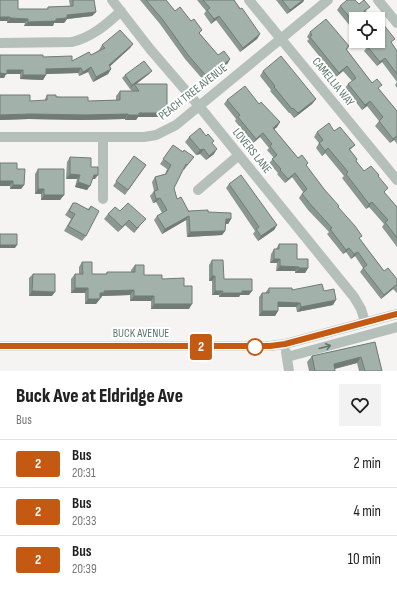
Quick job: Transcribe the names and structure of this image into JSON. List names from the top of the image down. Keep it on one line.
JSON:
{"streets":{"street":["CAMELLIA WAY","PEACH TREE AVENUE","LOVERS LANE","BUCK AVENUE"]},"crossings":[["CAMELLIA WAY","PEACH TREE AVENUE"],["PEACH TREE AVENUE","LOVERS LANE"],["LOVERS LANE","BUCK AVENUE"]],"lines":["bus line 2"],"page":{"on_map":"2","heading":["Buck Ave at Eldridge Ave","Bus"],"list":[{"mark":"2","name":"Bus","note":"20:31","value":"2 min"},{"mark":"2","name":"Bus","note":"20:33","value":"4 min"},{"mark":"2","name":"Bus","note":"20:39","value":"10 min"}]}}
